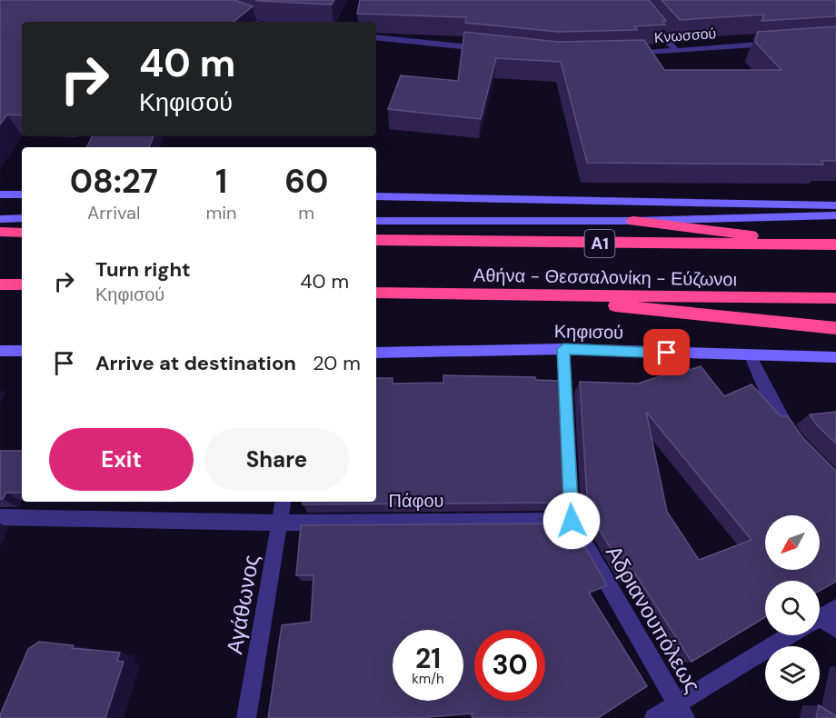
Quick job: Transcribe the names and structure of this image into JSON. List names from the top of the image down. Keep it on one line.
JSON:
{"streets":{"highway":["Α1","Αθήνα - Θεσσαλονίκη - Εύζωνοι"],"main road":["Κηφισού"],"street":["Κνωσσού","Πάφου","Αγάθωνος","Αδριανουπόλεως"]},"crossings":[["Κηφισού","Αδριανουπόλεως"],["Πάφου","Αγάθωνος"],["Πάφου","Αδριανουπόλεως"]],"north":"bottom left","page":{"turn":["40 m","Κηφισού"],"eta":["08:27","Arrival","1","min","60","m"],"list":[{"name":"Turn right","note":"Κηφισού","value":"40 m"},{"name":"Arrive at destination","value":"20 m"}],"buttons":["Exit","Share"],"speed":"21 km/h","limit":"30"}}
